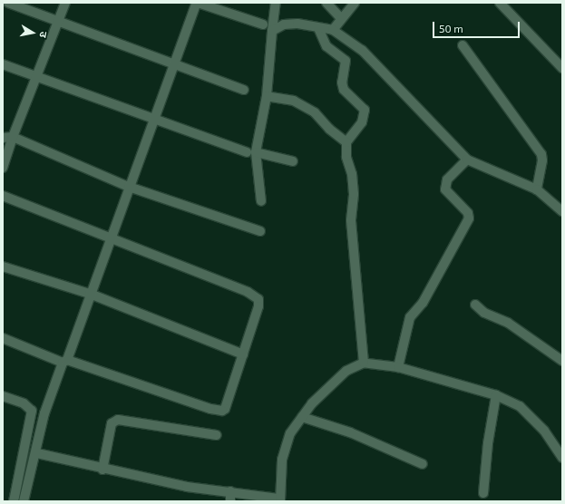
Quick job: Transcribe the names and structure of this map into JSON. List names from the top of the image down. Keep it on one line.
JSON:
{"scale_bar":"50 m","north":"right"}
